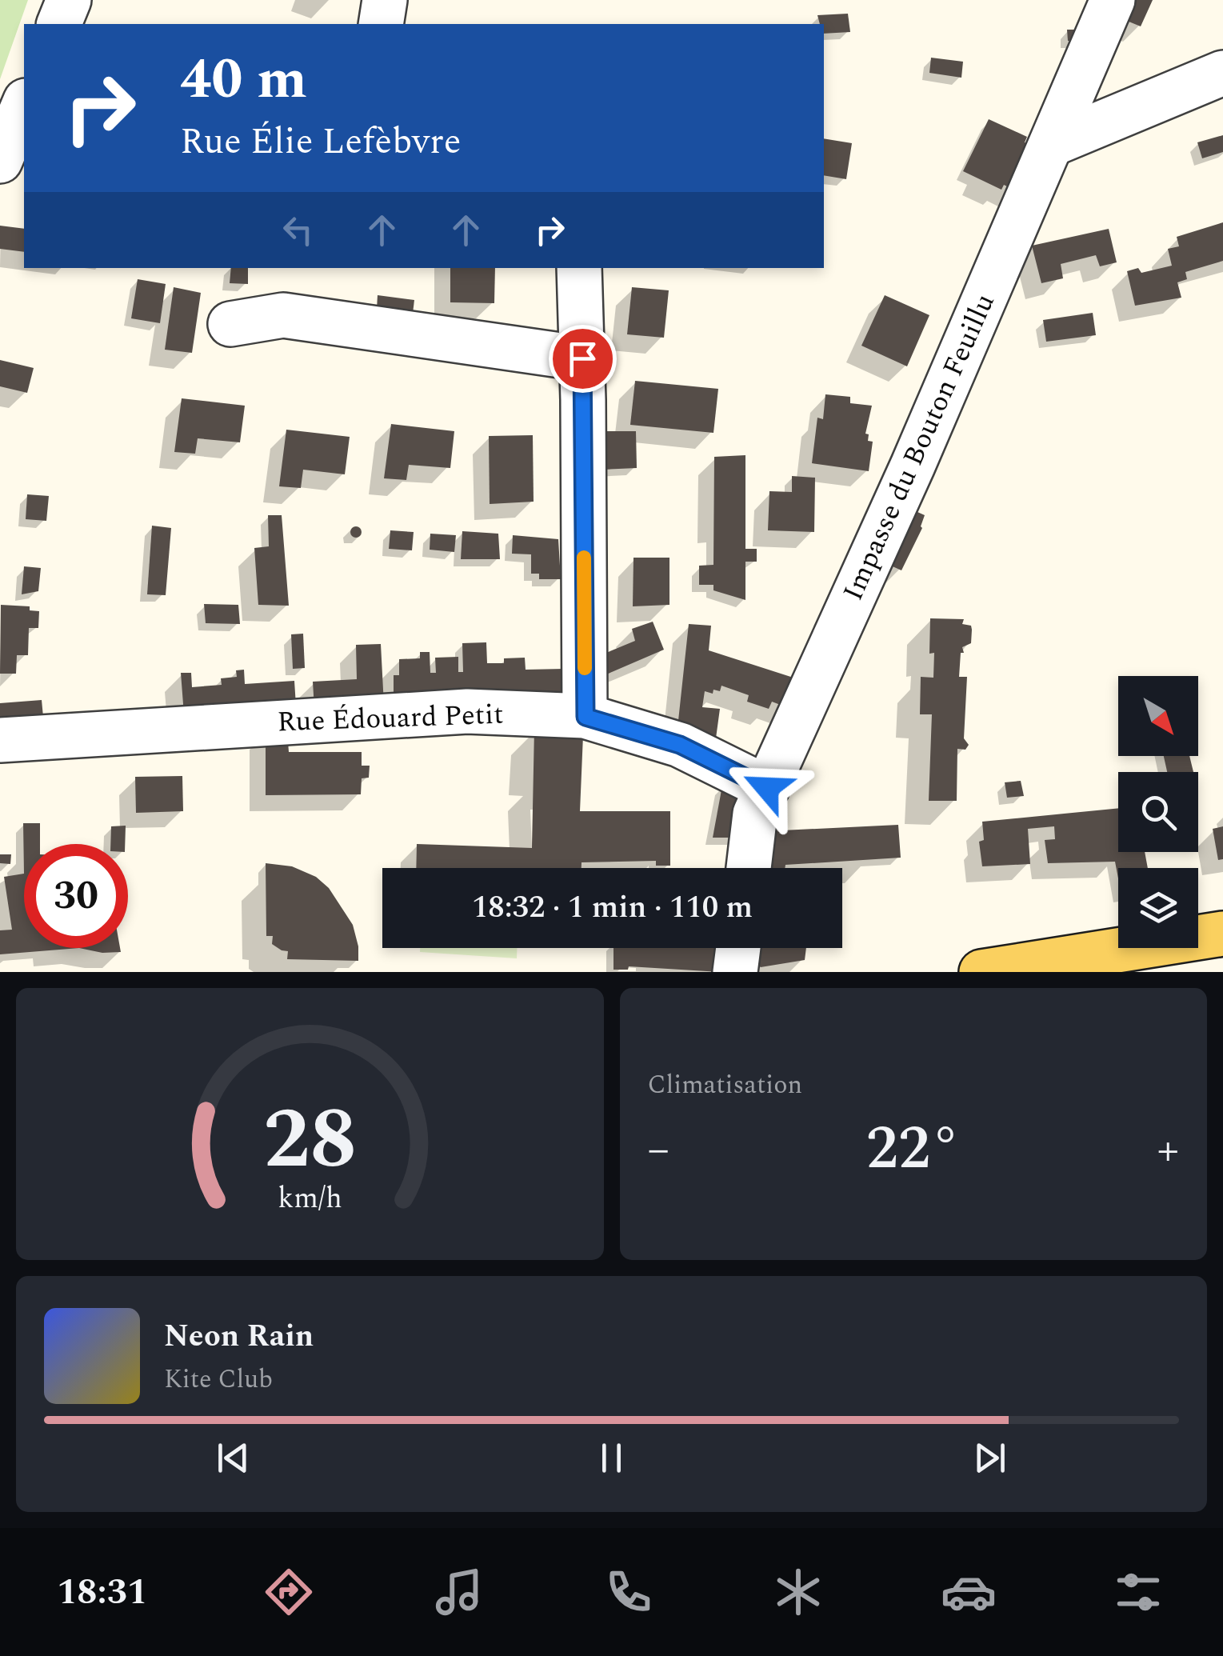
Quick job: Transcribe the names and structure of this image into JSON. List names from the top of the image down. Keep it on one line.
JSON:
{"streets":{"street":["Impasse du Bouton Feuillu","Rue Édouard Petit"]},"crossings":[["Impasse du Bouton Feuillu","Rue Édouard Petit"]],"north":"bottom right","page":{"turn":["40 m","Rue Élie Lefèbvre"],"limit":"30","trip":"18:32 · 1 min · 110 m","tile":"Climatisation","heat":["−","22°","+"],"song":["Neon Rain","Kite Club"],"tabs":"18:31","gauge":["28","km/h"]}}
